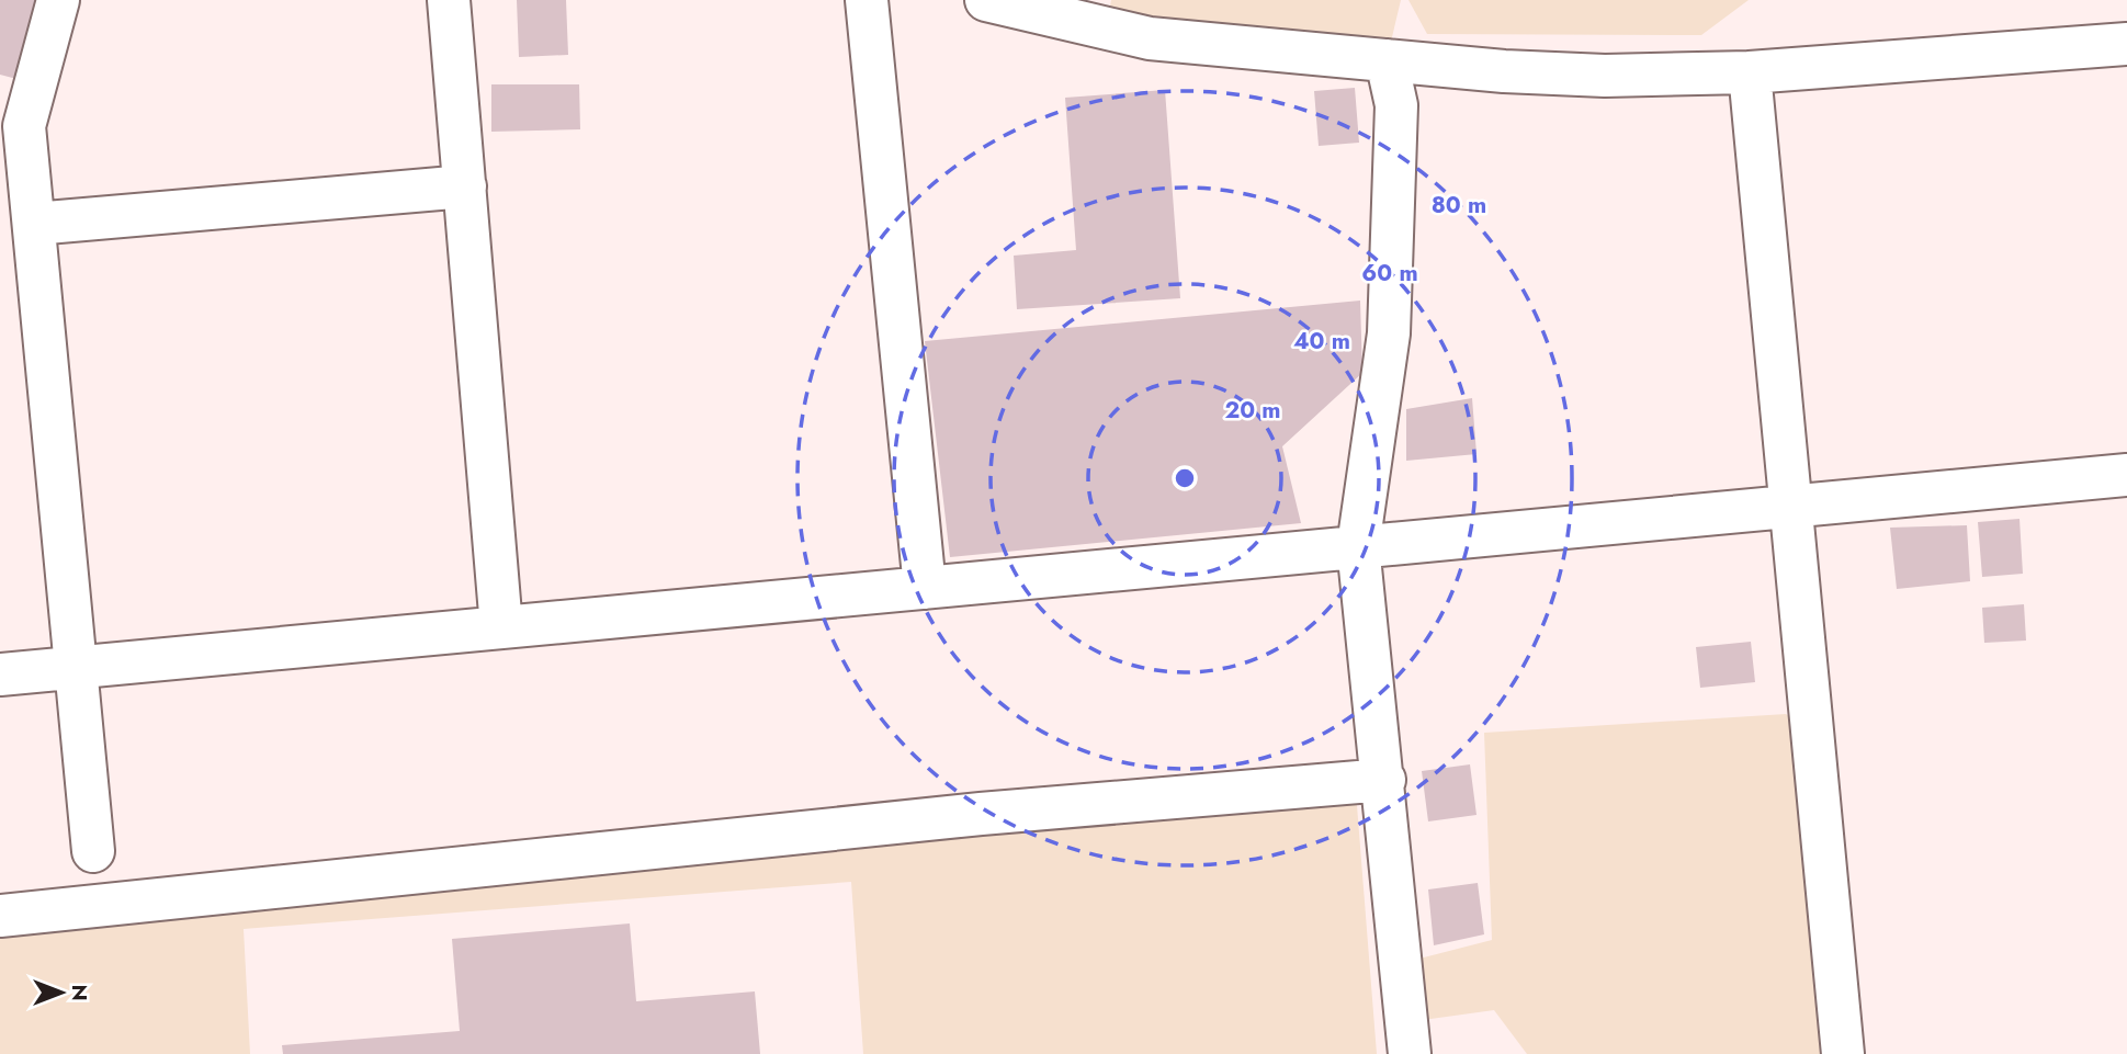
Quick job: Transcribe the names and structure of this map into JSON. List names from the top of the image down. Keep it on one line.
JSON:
{"north":"right","rings":["80 m","60 m","40 m","20 m"]}
